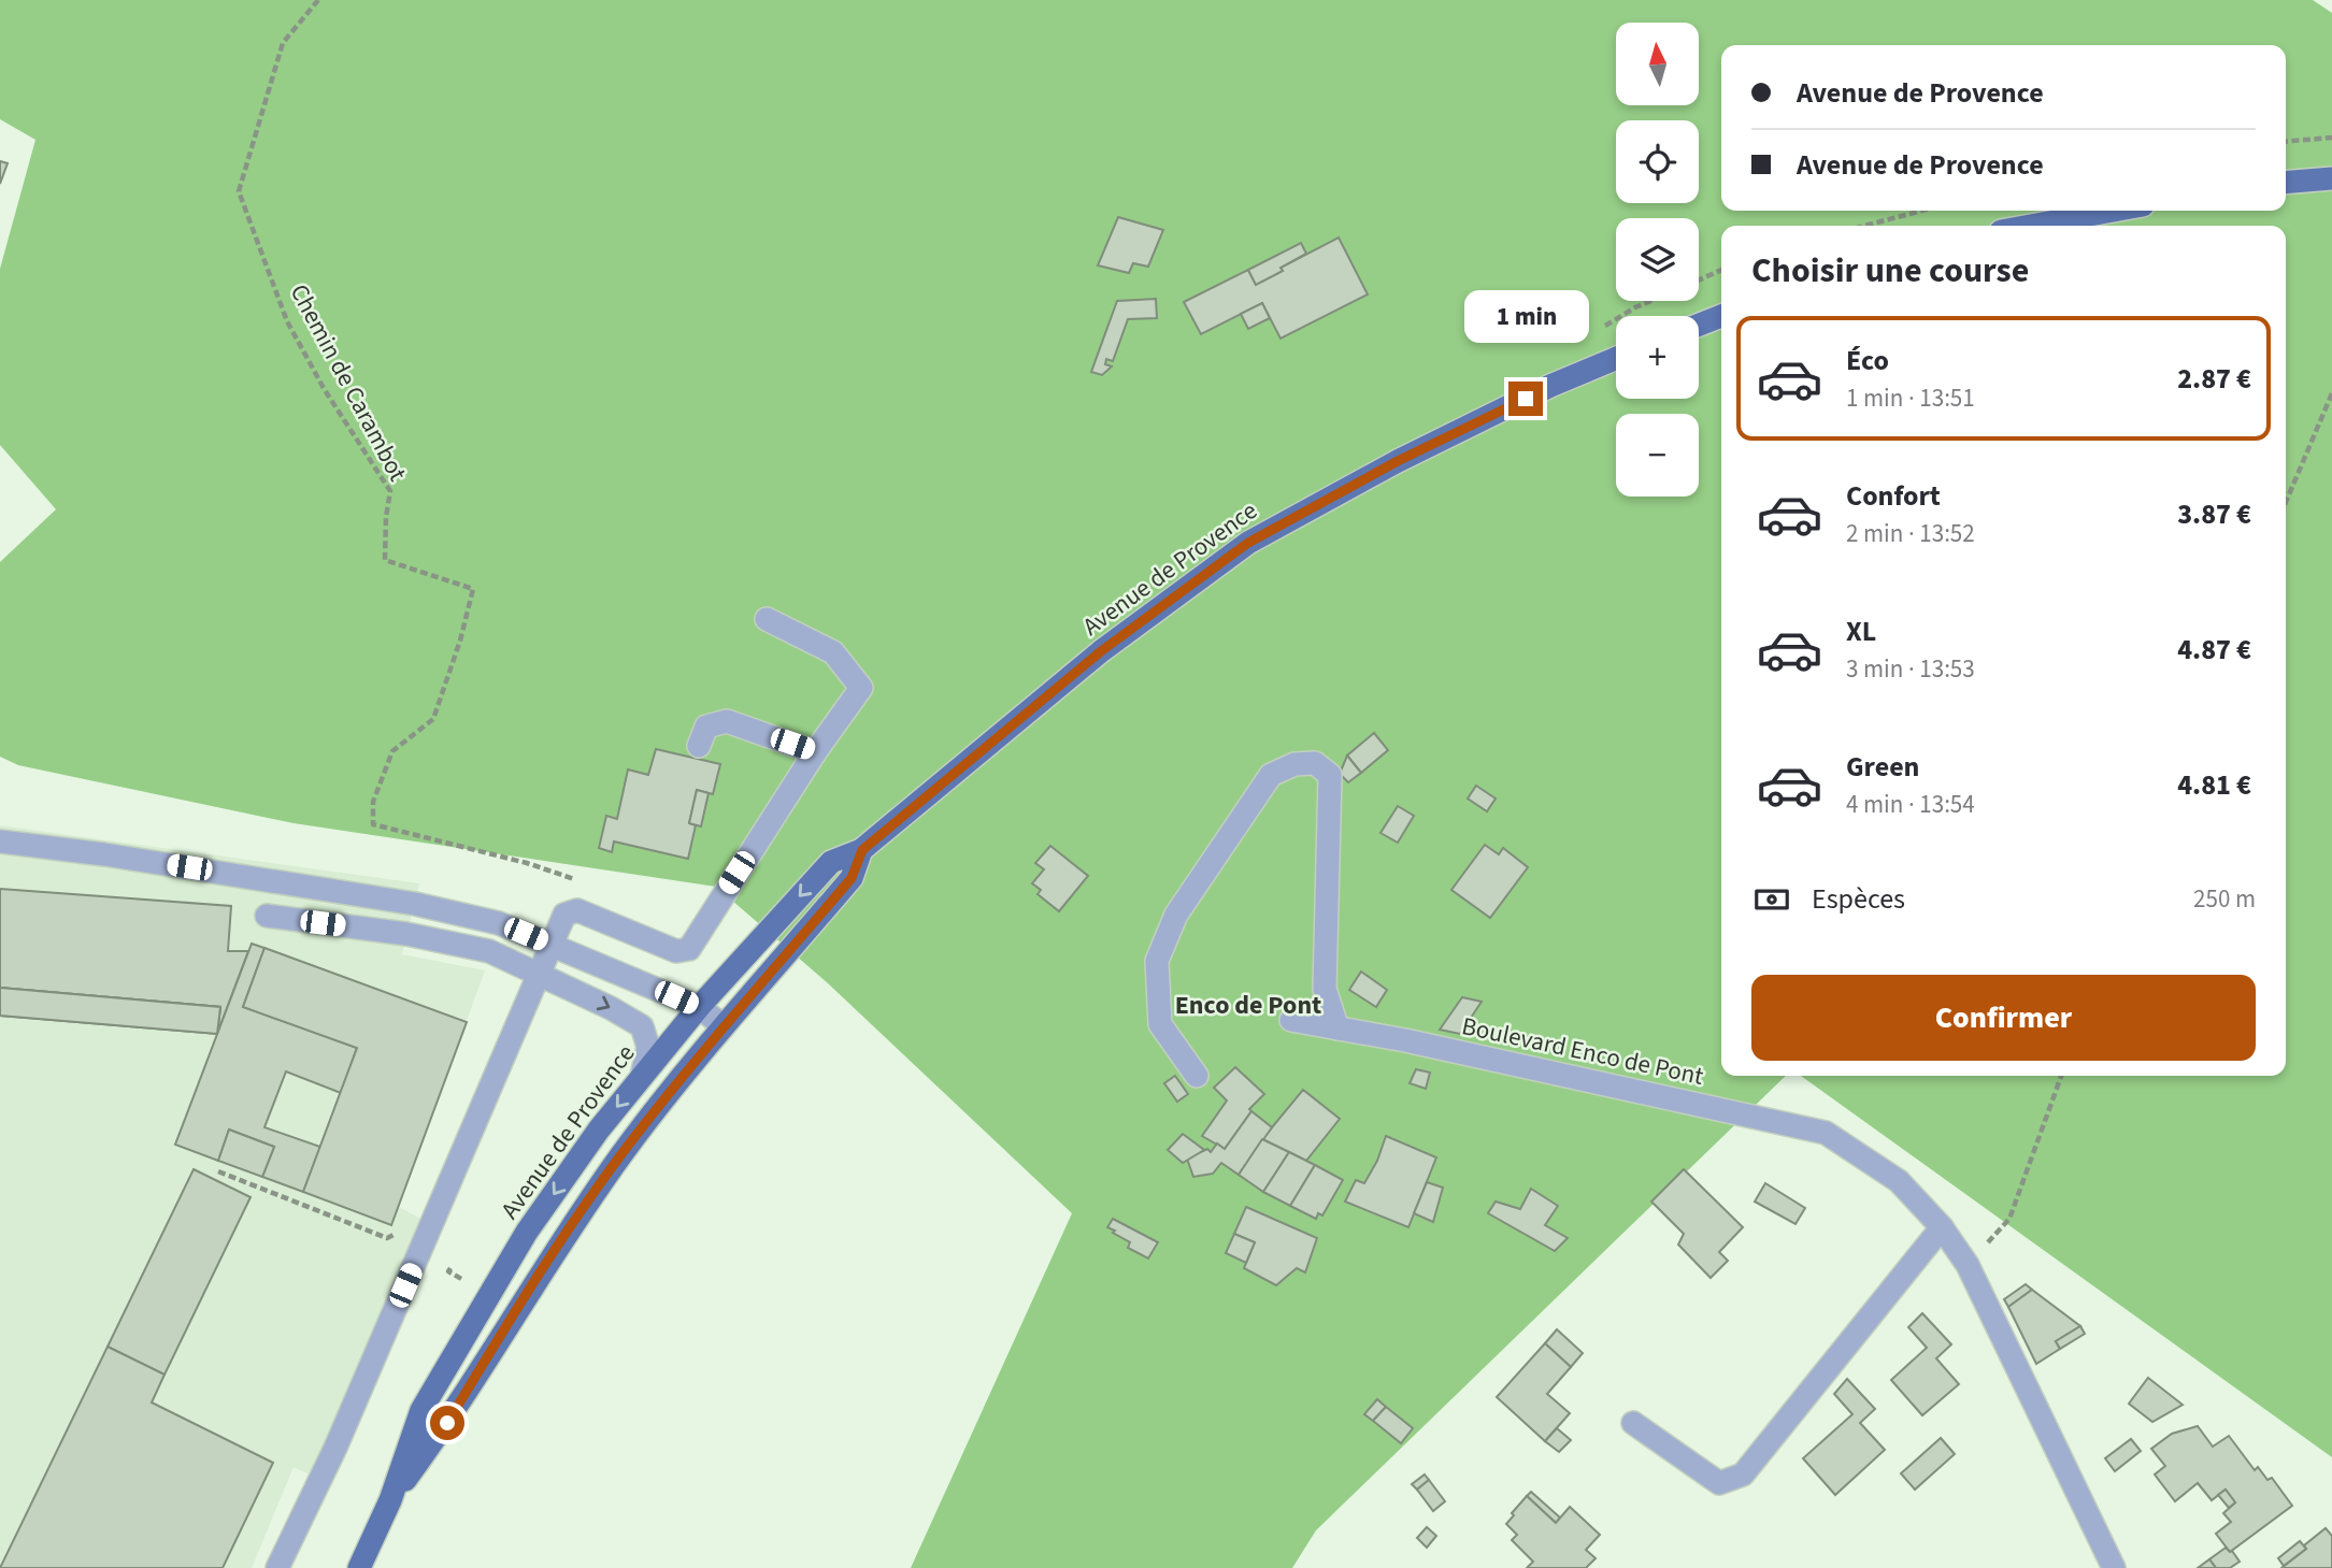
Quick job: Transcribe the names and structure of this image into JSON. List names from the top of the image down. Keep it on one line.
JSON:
{"streets":{"main road":["Avenue de Provence"],"street":["Boulevard Enco de Pont"],"path":["Chemin de Carambot"]},"districts":["Enco de Pont"],"north":"top","page":{"map_buttons":["+","−"],"banner":["Avenue de Provence","Avenue de Provence"],"heading":"Choisir une course","bubble":"1 min","list":[{"name":"Éco","note":"1 min · 13:51","value":"2.87 €"},{"name":"Confort","note":"2 min · 13:52","value":"3.87 €"},{"name":"XL","note":"3 min · 13:53","value":"4.87 €"},{"name":"Green","note":"4 min · 13:54","value":"4.81 €"}],"pay":["Espèces","250 m"],"buttons":"Confirmer"}}
